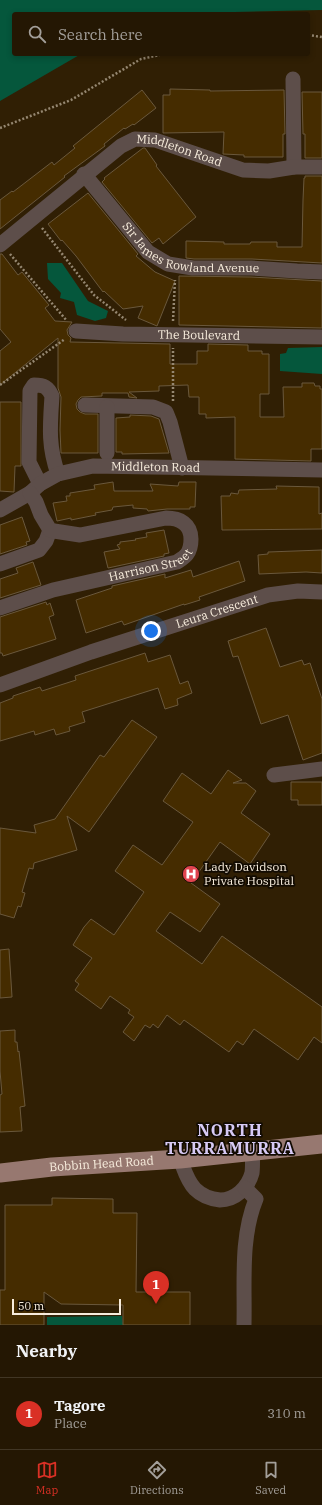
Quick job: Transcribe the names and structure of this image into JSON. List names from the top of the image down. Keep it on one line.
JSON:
{"streets":{"main road":["Bobbin Head Road"],"street":["Middleton Road","Sir James Rowland Avenue","The Boulevard","Harrison Street","Leura Crescent"]},"crossings":[["Middleton Road","Sir James Rowland Avenue"]],"districts":["NORTH TURRAMURRA"],"places":{"hospital":["Lady Davidson Private Hospital"]},"scale_bar":"50 m","page":{"search":"Search here","pins":"1","scale":"50 m","heading":"Nearby","list":[{"mark":"1","name":"Tagore","note":"Place","value":"310 m"}],"nav":["Map","Directions","Saved"]}}
